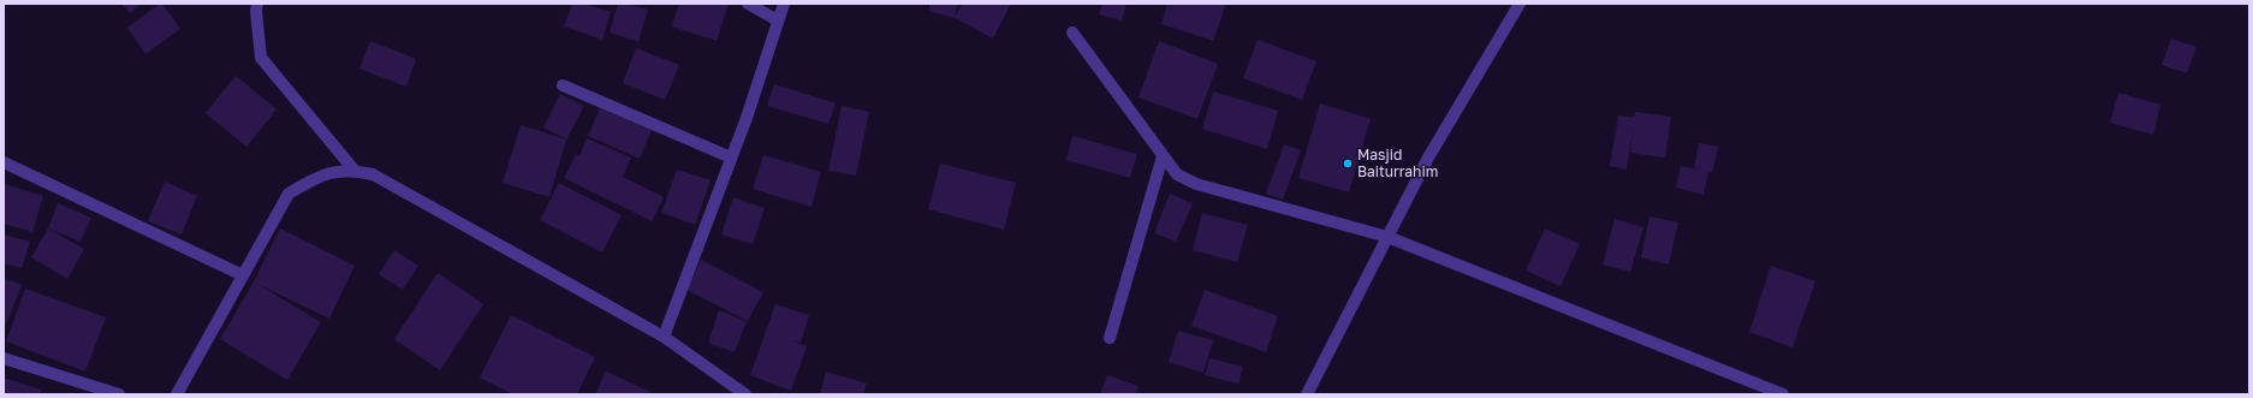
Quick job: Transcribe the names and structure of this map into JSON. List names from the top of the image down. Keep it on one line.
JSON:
{"places":["Masjid Baiturrahim"]}
